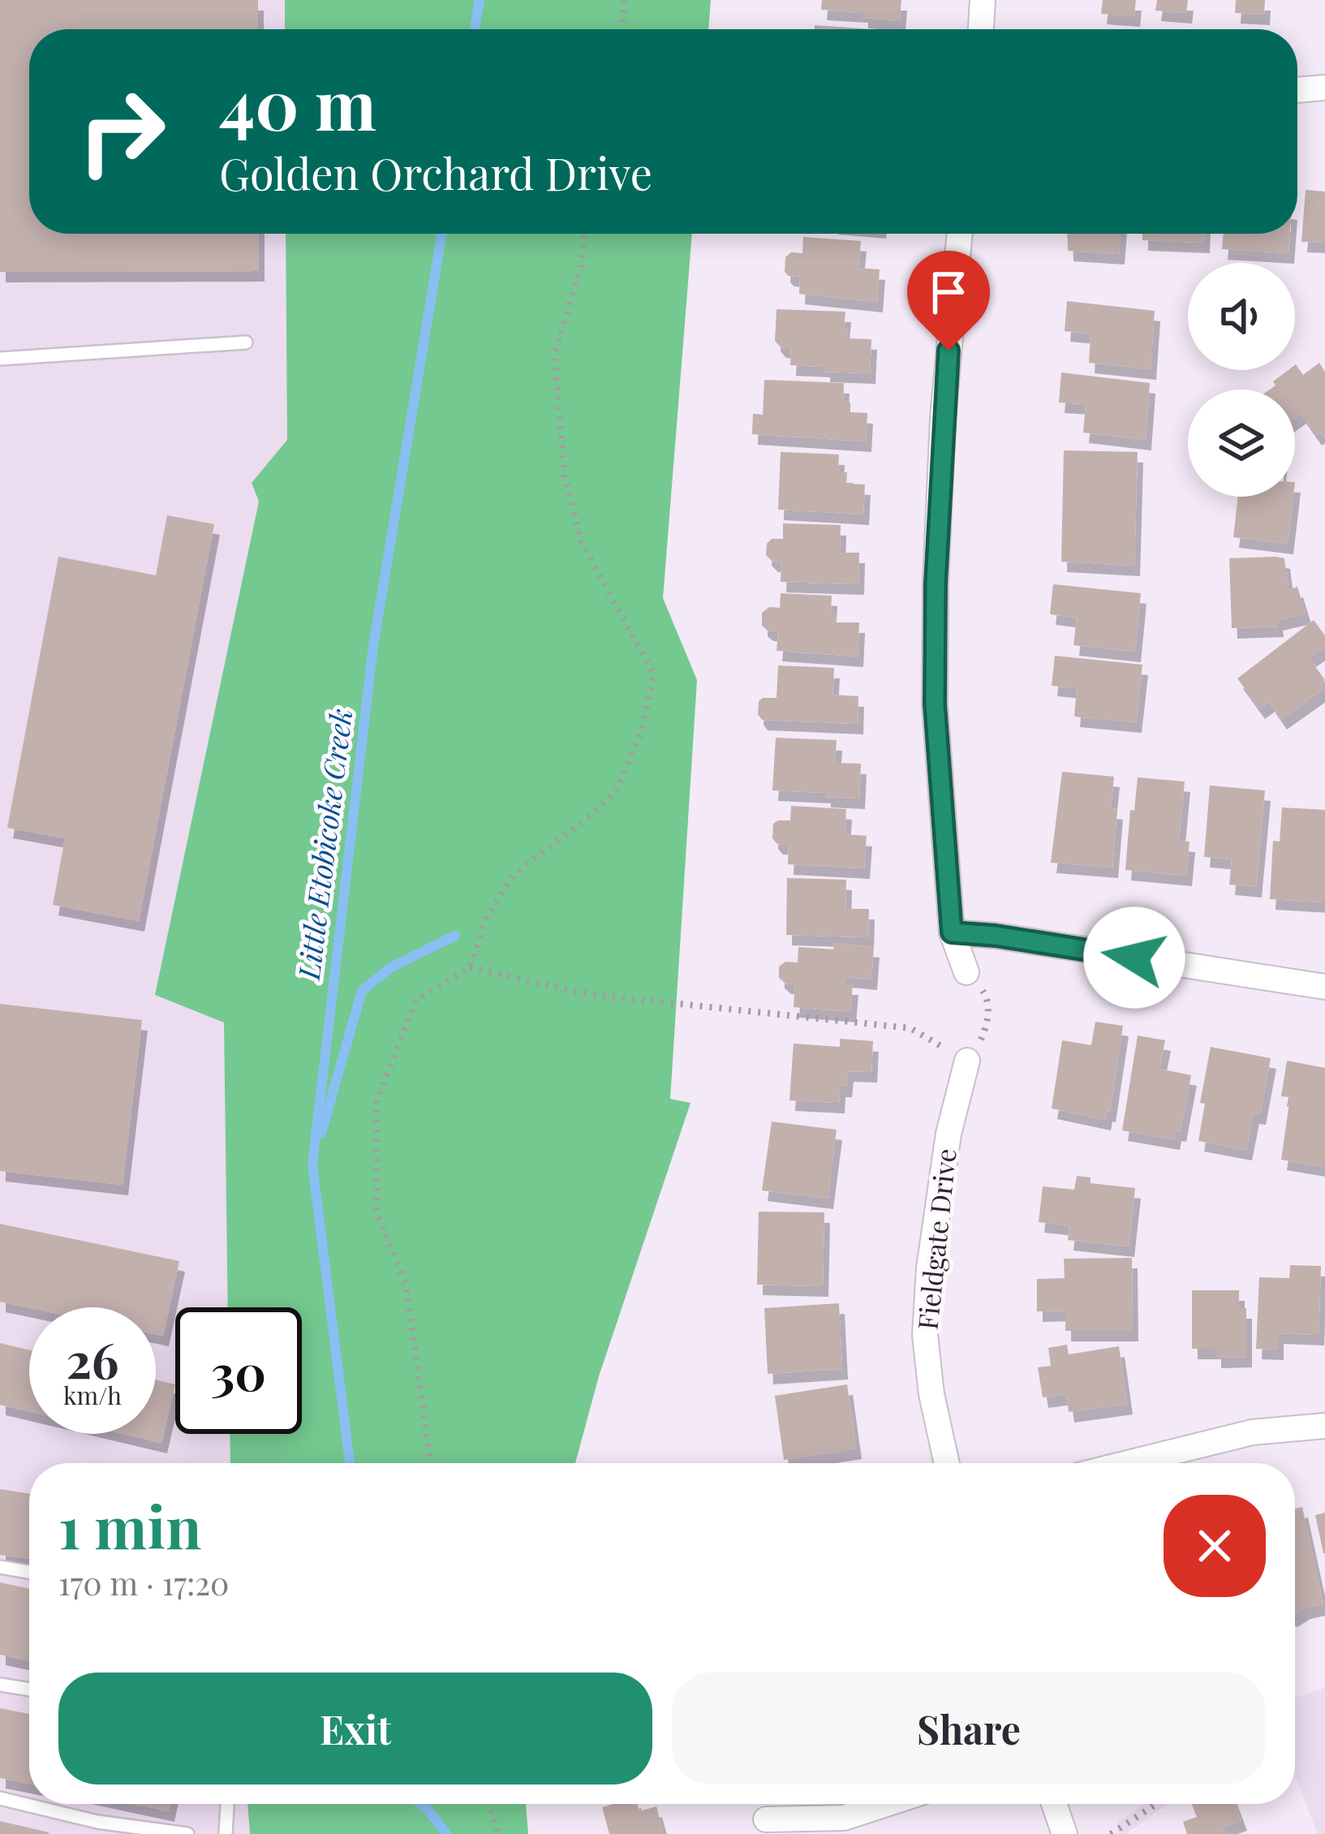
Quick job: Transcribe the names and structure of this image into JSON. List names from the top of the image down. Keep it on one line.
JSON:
{"streets":{"street":["Fieldgate Drive"]},"water":["Little Etobicoke Creek"],"page":{"turn":["40 m","Golden Orchard Drive"],"speed":"26 km/h","limit":"30","heading":["1 min","170 m · 17:20"],"buttons":["Exit","Share"]}}
